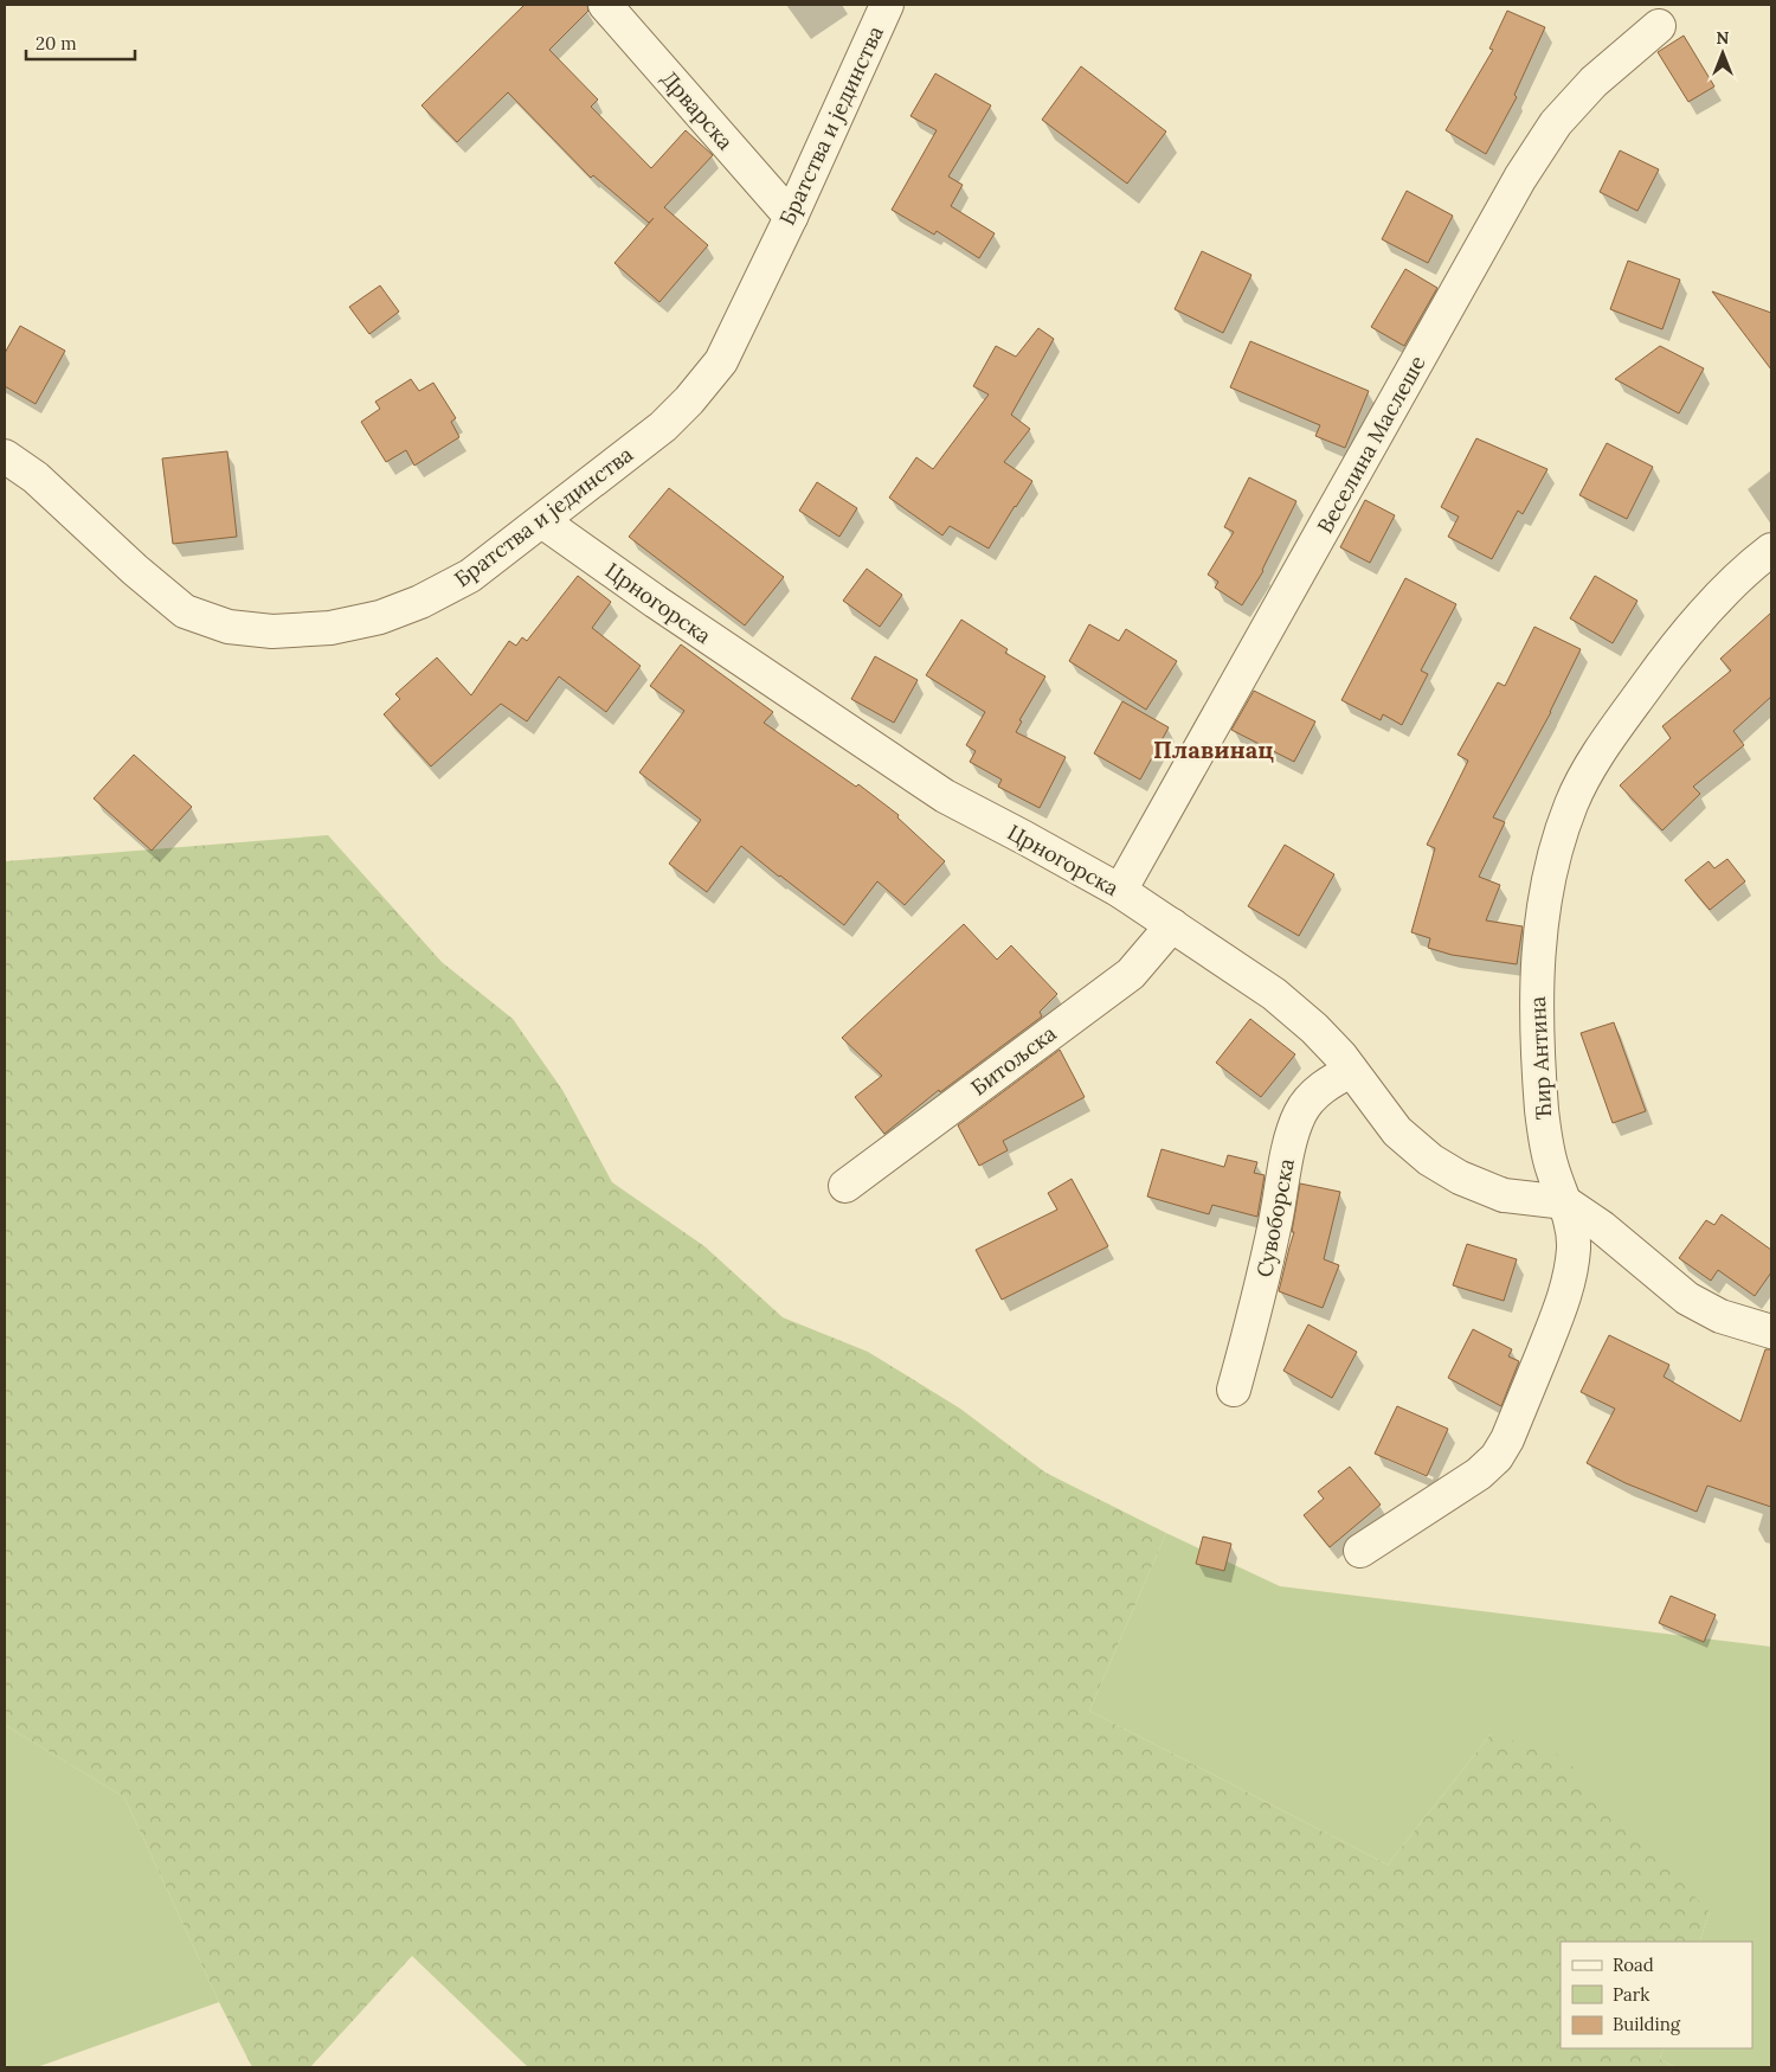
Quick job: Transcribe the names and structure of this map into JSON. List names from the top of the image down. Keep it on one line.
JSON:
{"streets":{"street":["Дрварска","Братства и јединства","Веселина Маслеше","Црногорска","Ћир Антина","Битољска","Сувоборска"]},"crossings":[["Дрварска","Братства и јединства"],["Братства и јединства","Црногорска"],["Веселина Маслеше","Црногорска"],["Црногорска","Ћир Антина"],["Црногорска","Битољска"],["Црногорска","Сувоборска"]],"districts":["Плавинац"],"legend":["Road","Park","Building"],"scale_bar":"20 m","north":"top"}
